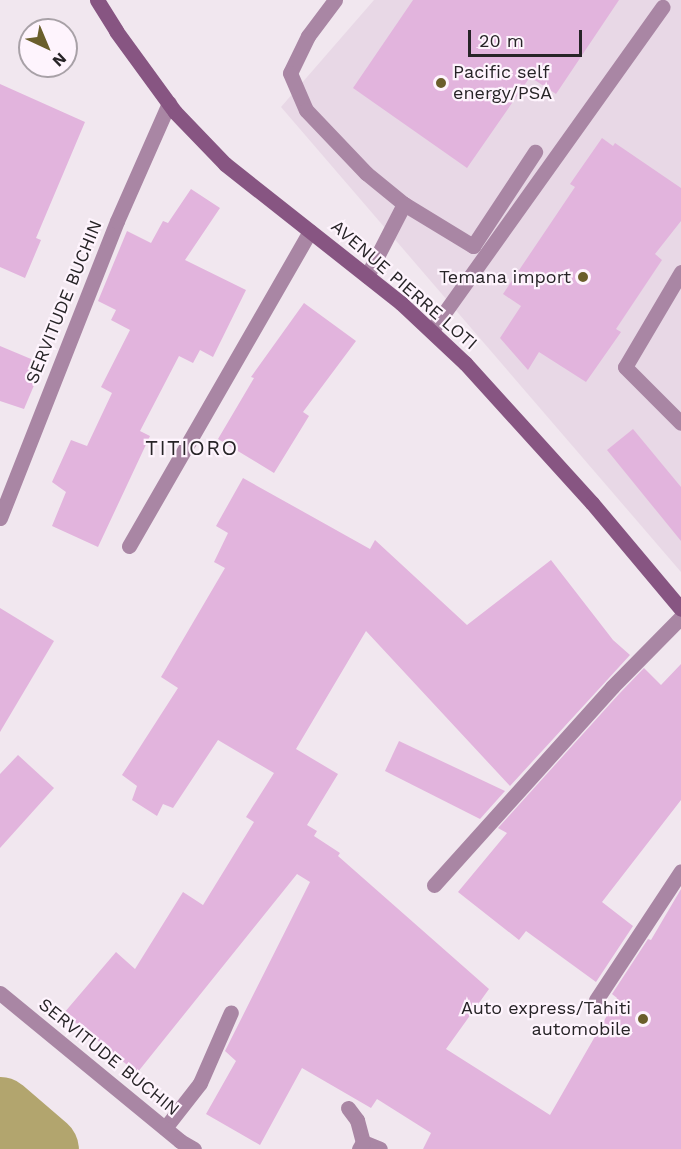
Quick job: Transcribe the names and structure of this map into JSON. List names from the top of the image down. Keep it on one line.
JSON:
{"streets":{"main road":["AVENUE PIERRE LOTI"],"street":["SERVITUDE BUCHIN"]},"crossings":[["AVENUE PIERRE LOTI","SERVITUDE BUCHIN"]],"districts":["TITIORO"],"places":["Pacific self energy/PSA","Temana import","Auto express/Tahiti automobile"],"scale_bar":"20 m","north":"bottom right"}
